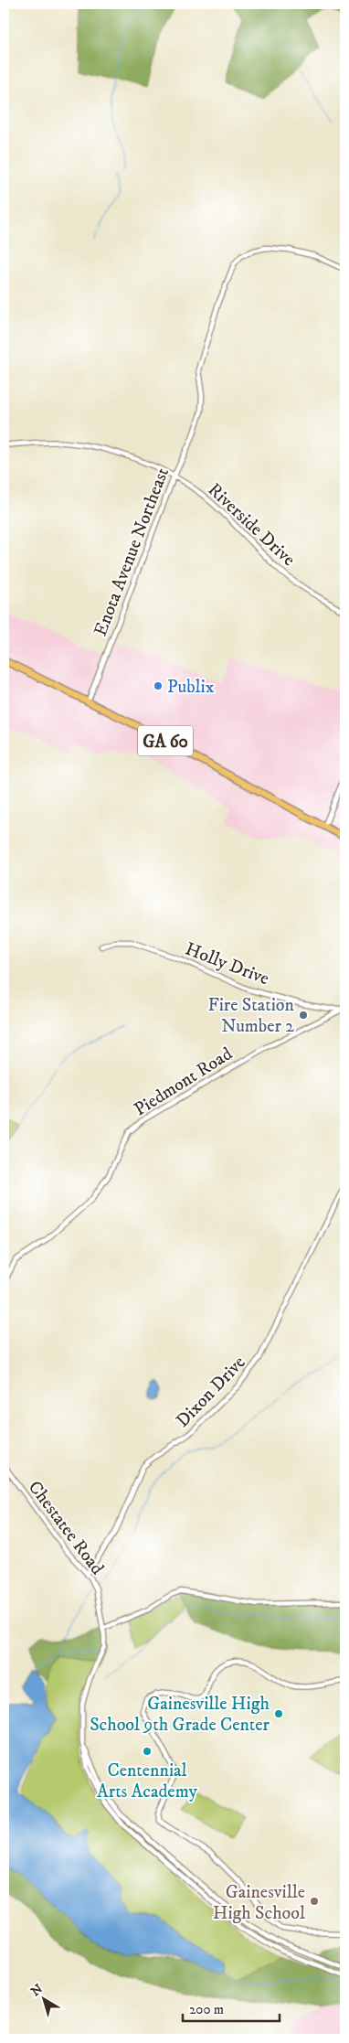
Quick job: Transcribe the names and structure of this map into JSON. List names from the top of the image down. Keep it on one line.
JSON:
{"streets":{"highway":["GA 60"],"street":["Riverside Drive","Enota Avenue Northeast","Holly Drive","Piedmont Road","Dixon Drive","Chestatee Road"]},"crossings":[["Riverside Drive","Enota Avenue Northeast"],["Enota Avenue Northeast","GA 60"],["Holly Drive","Piedmont Road"],["Dixon Drive","Chestatee Road"]],"places":["Publix","Fire Station Number 2","Gainesville High School 9th Grade Center","Centennial Arts Academy","Gainesville High School"],"scale_bar":"200 m","north":"top left"}
